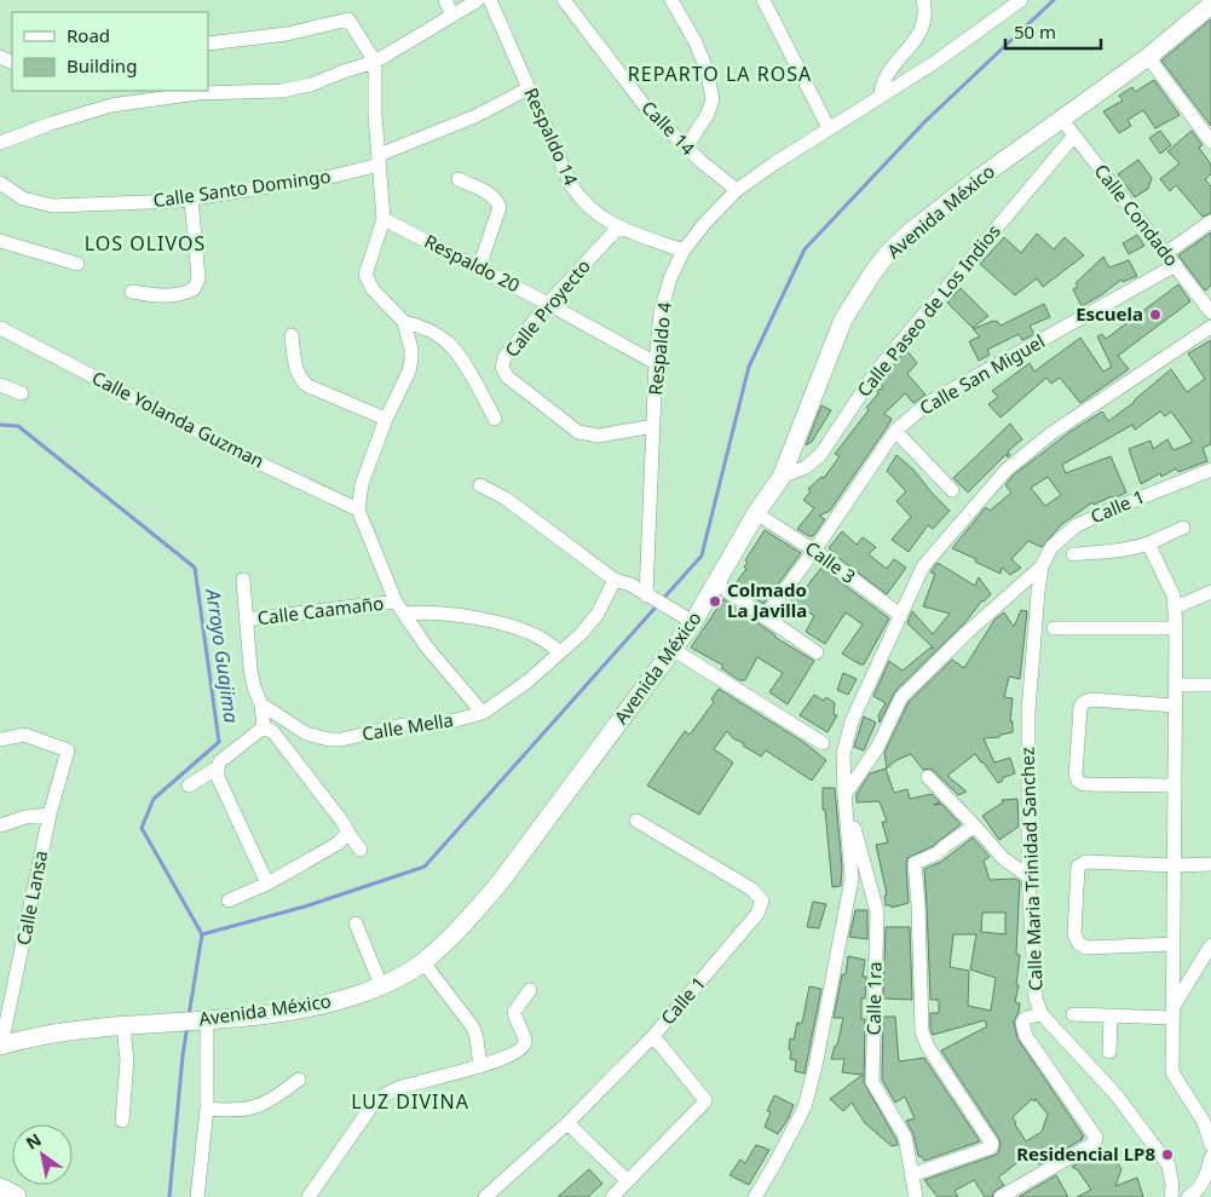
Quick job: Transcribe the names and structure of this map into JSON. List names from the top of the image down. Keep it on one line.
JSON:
{"streets":{"street":["Calle 14","Respaldo 14","Calle Santo Domingo","Avenida México","Calle Condado","Respaldo 20","Calle Proyecto","Calle Paseo de Los Indios","Respaldo 4","Calle San Miguel","Calle Yolanda Guzman","Calle 1","Calle 3","Calle Caamaño","Calle Mella","Calle Maria Trinidad Sanchez","Calle Lansa","Calle 1ra"]},"crossings":[["Calle 14","Respaldo 4"],["Respaldo 14","Calle Santo Domingo"],["Respaldo 14","Calle Proyecto"],["Respaldo 14","Respaldo 4"],["Avenida México","Calle Condado"],["Avenida México","Calle Paseo de Los Indios"],["Avenida México","Calle 3"],["Avenida México","Calle Lansa"],["Calle Condado","Calle Paseo de Los Indios"],["Calle Condado","Calle San Miguel"],["Respaldo 20","Calle Proyecto"],["Respaldo 20","Respaldo 4"],["Calle Proyecto","Respaldo 4"],["Calle San Miguel","Calle 3"],["Calle 1","Calle Maria Trinidad Sanchez"],["Calle Caamaño","Calle Mella"]],"districts":["REPARTO LA ROSA","LOS OLIVOS","LUZ DIVINA"],"water":["Arroyo Guajima"],"places":["Escuela","Colmado La Javilla","Residencial LP8"],"legend":["Road","Building"],"scale_bar":"50 m","north":"top left"}
